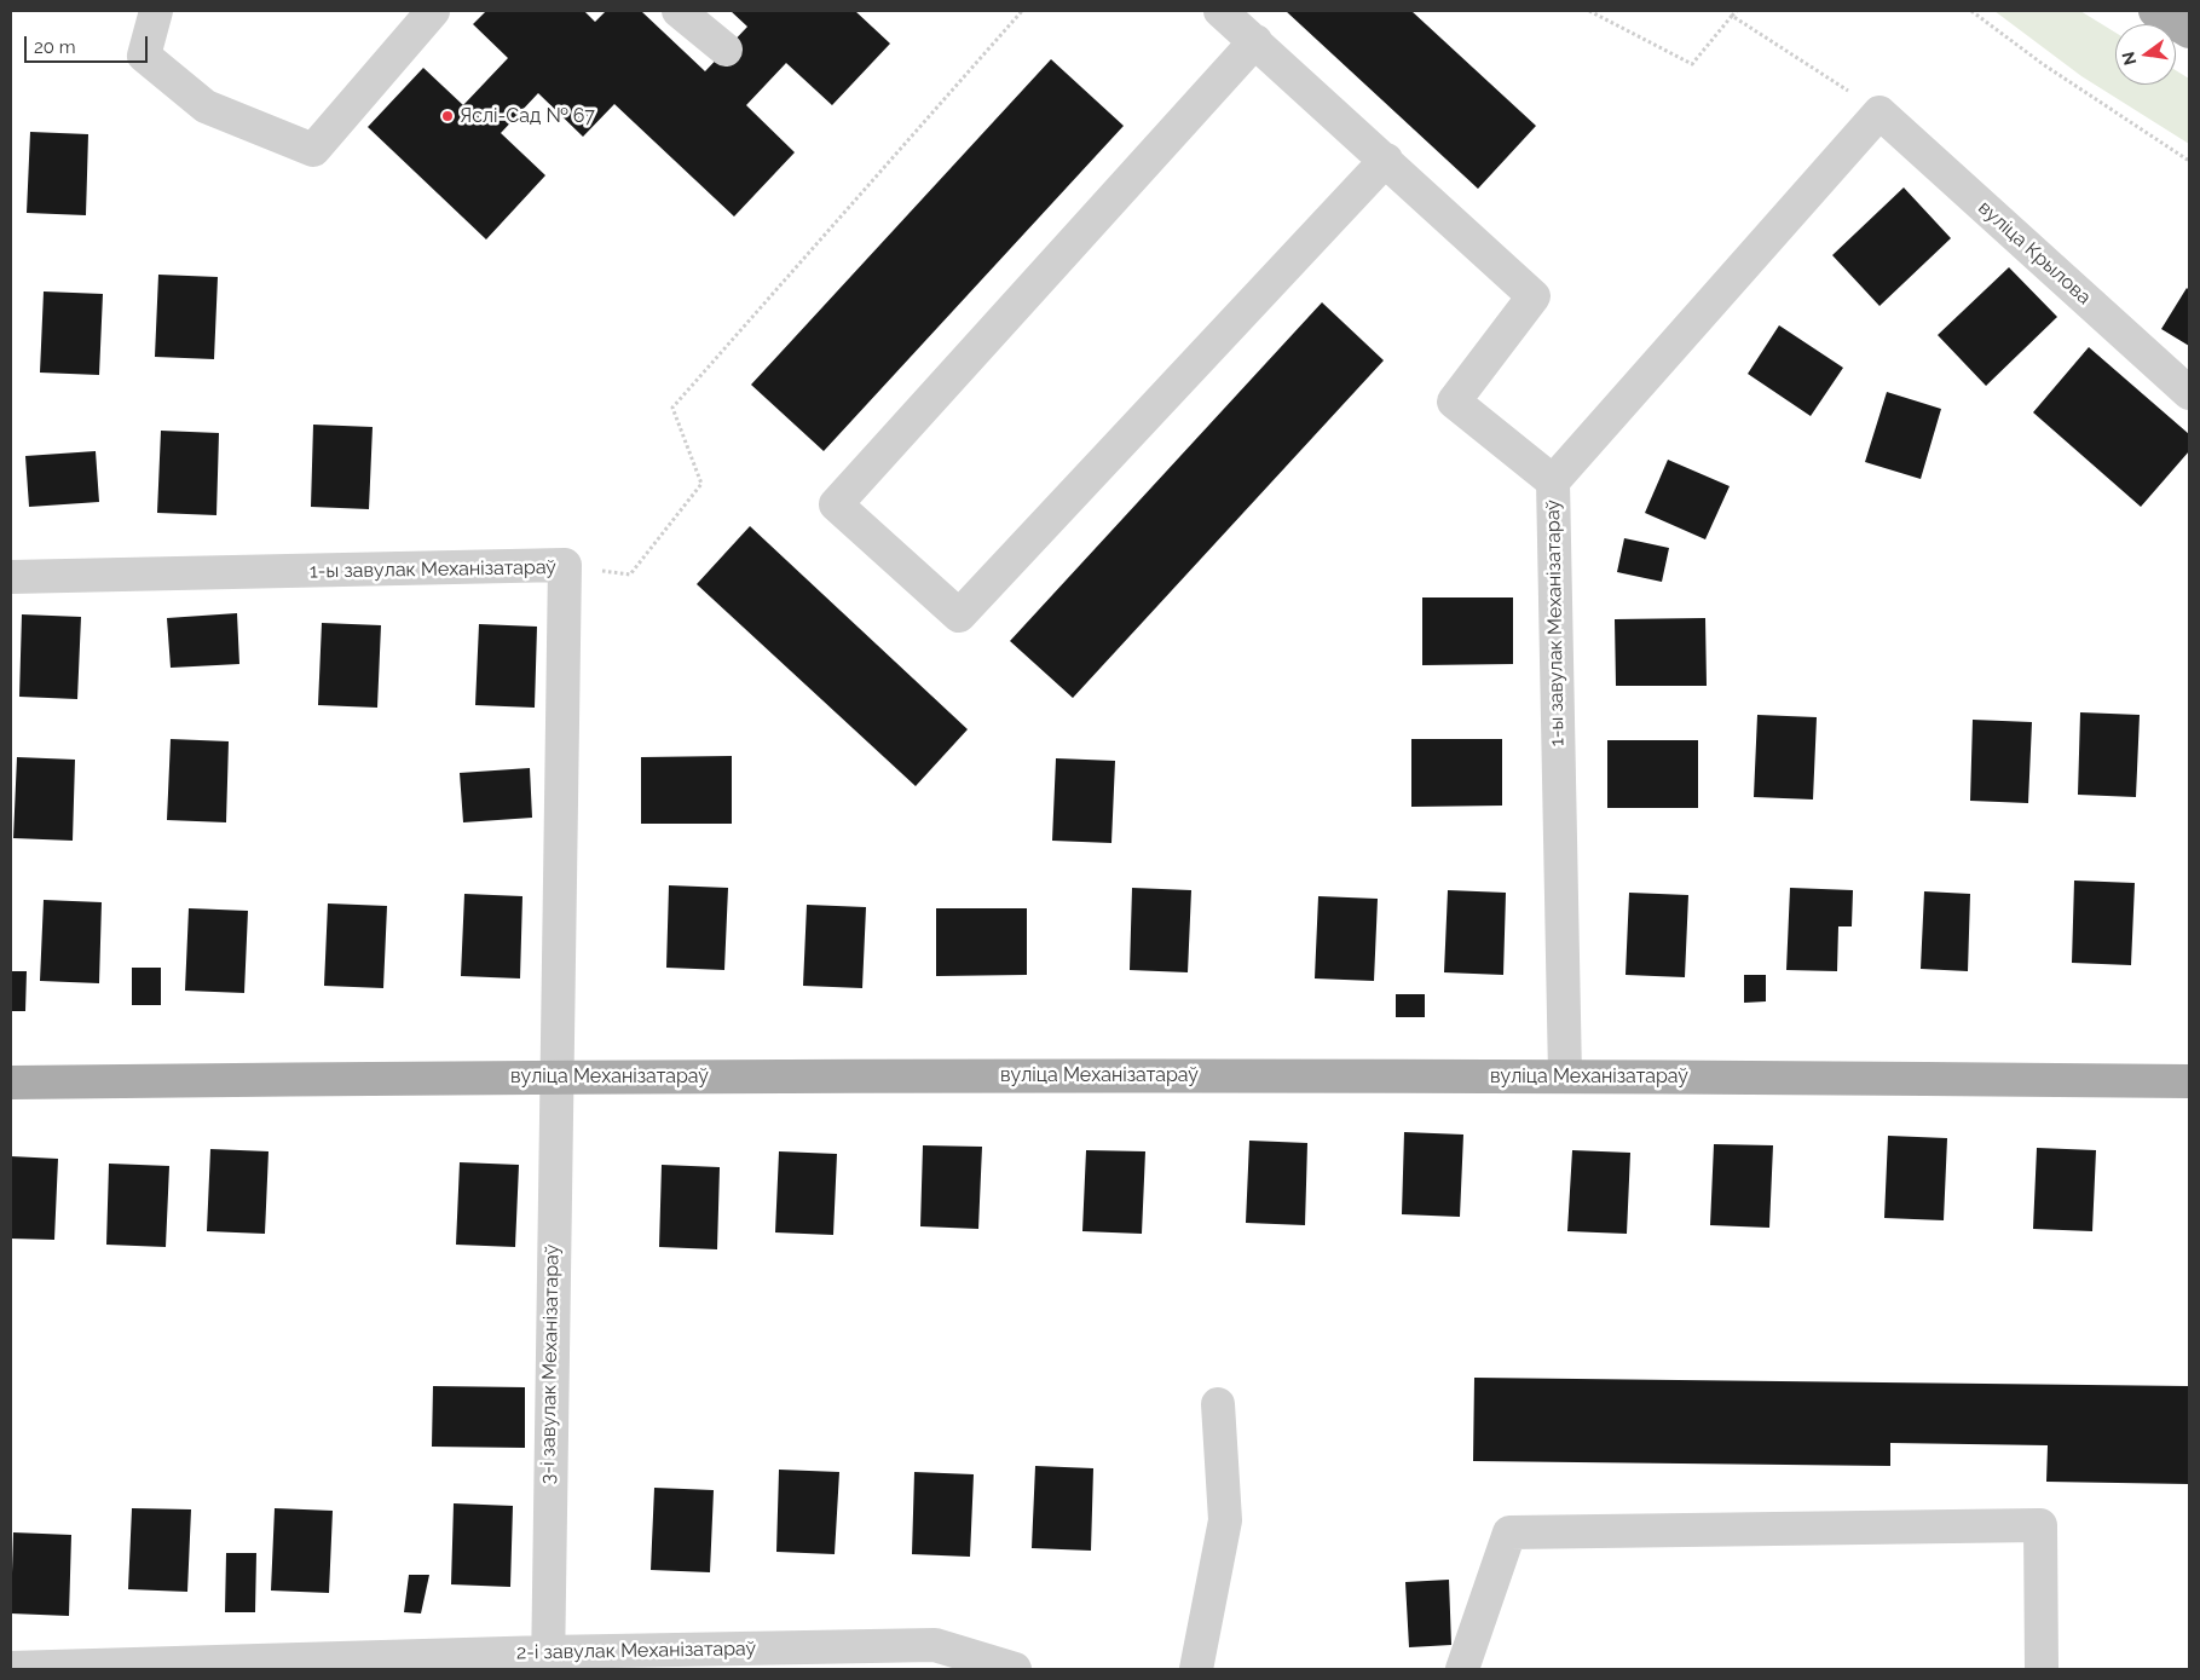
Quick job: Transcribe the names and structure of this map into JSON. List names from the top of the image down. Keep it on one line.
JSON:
{"streets":{"main road":["вуліца Механізатараў"],"street":["вуліца Крылова","1-ы завулак Механізатараў","3-і завулак Механізатараў","2-і завулак Механізатараў"]},"crossings":[["вуліца Крылова","1-ы завулак Механізатараў"],["1-ы завулак Механізатараў","вуліца Механізатараў"],["1-ы завулак Механізатараў","3-і завулак Механізатараў"],["вуліца Механізатараў","3-і завулак Механізатараў"],["3-і завулак Механізатараў","2-і завулак Механізатараў"]],"places":["Яслі-Сад № 67"],"scale_bar":"20 m","north":"left"}
